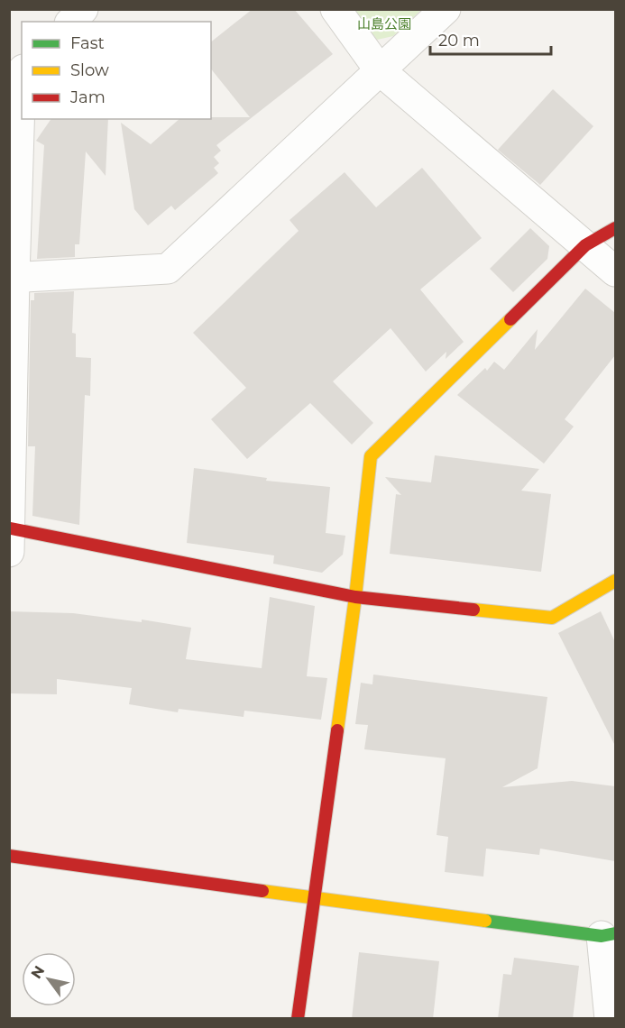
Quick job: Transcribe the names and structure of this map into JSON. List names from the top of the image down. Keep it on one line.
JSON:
{"parks":["山島公園"],"legend":["Fast","Slow","Jam"],"scale_bar":"20 m","north":"top left"}
